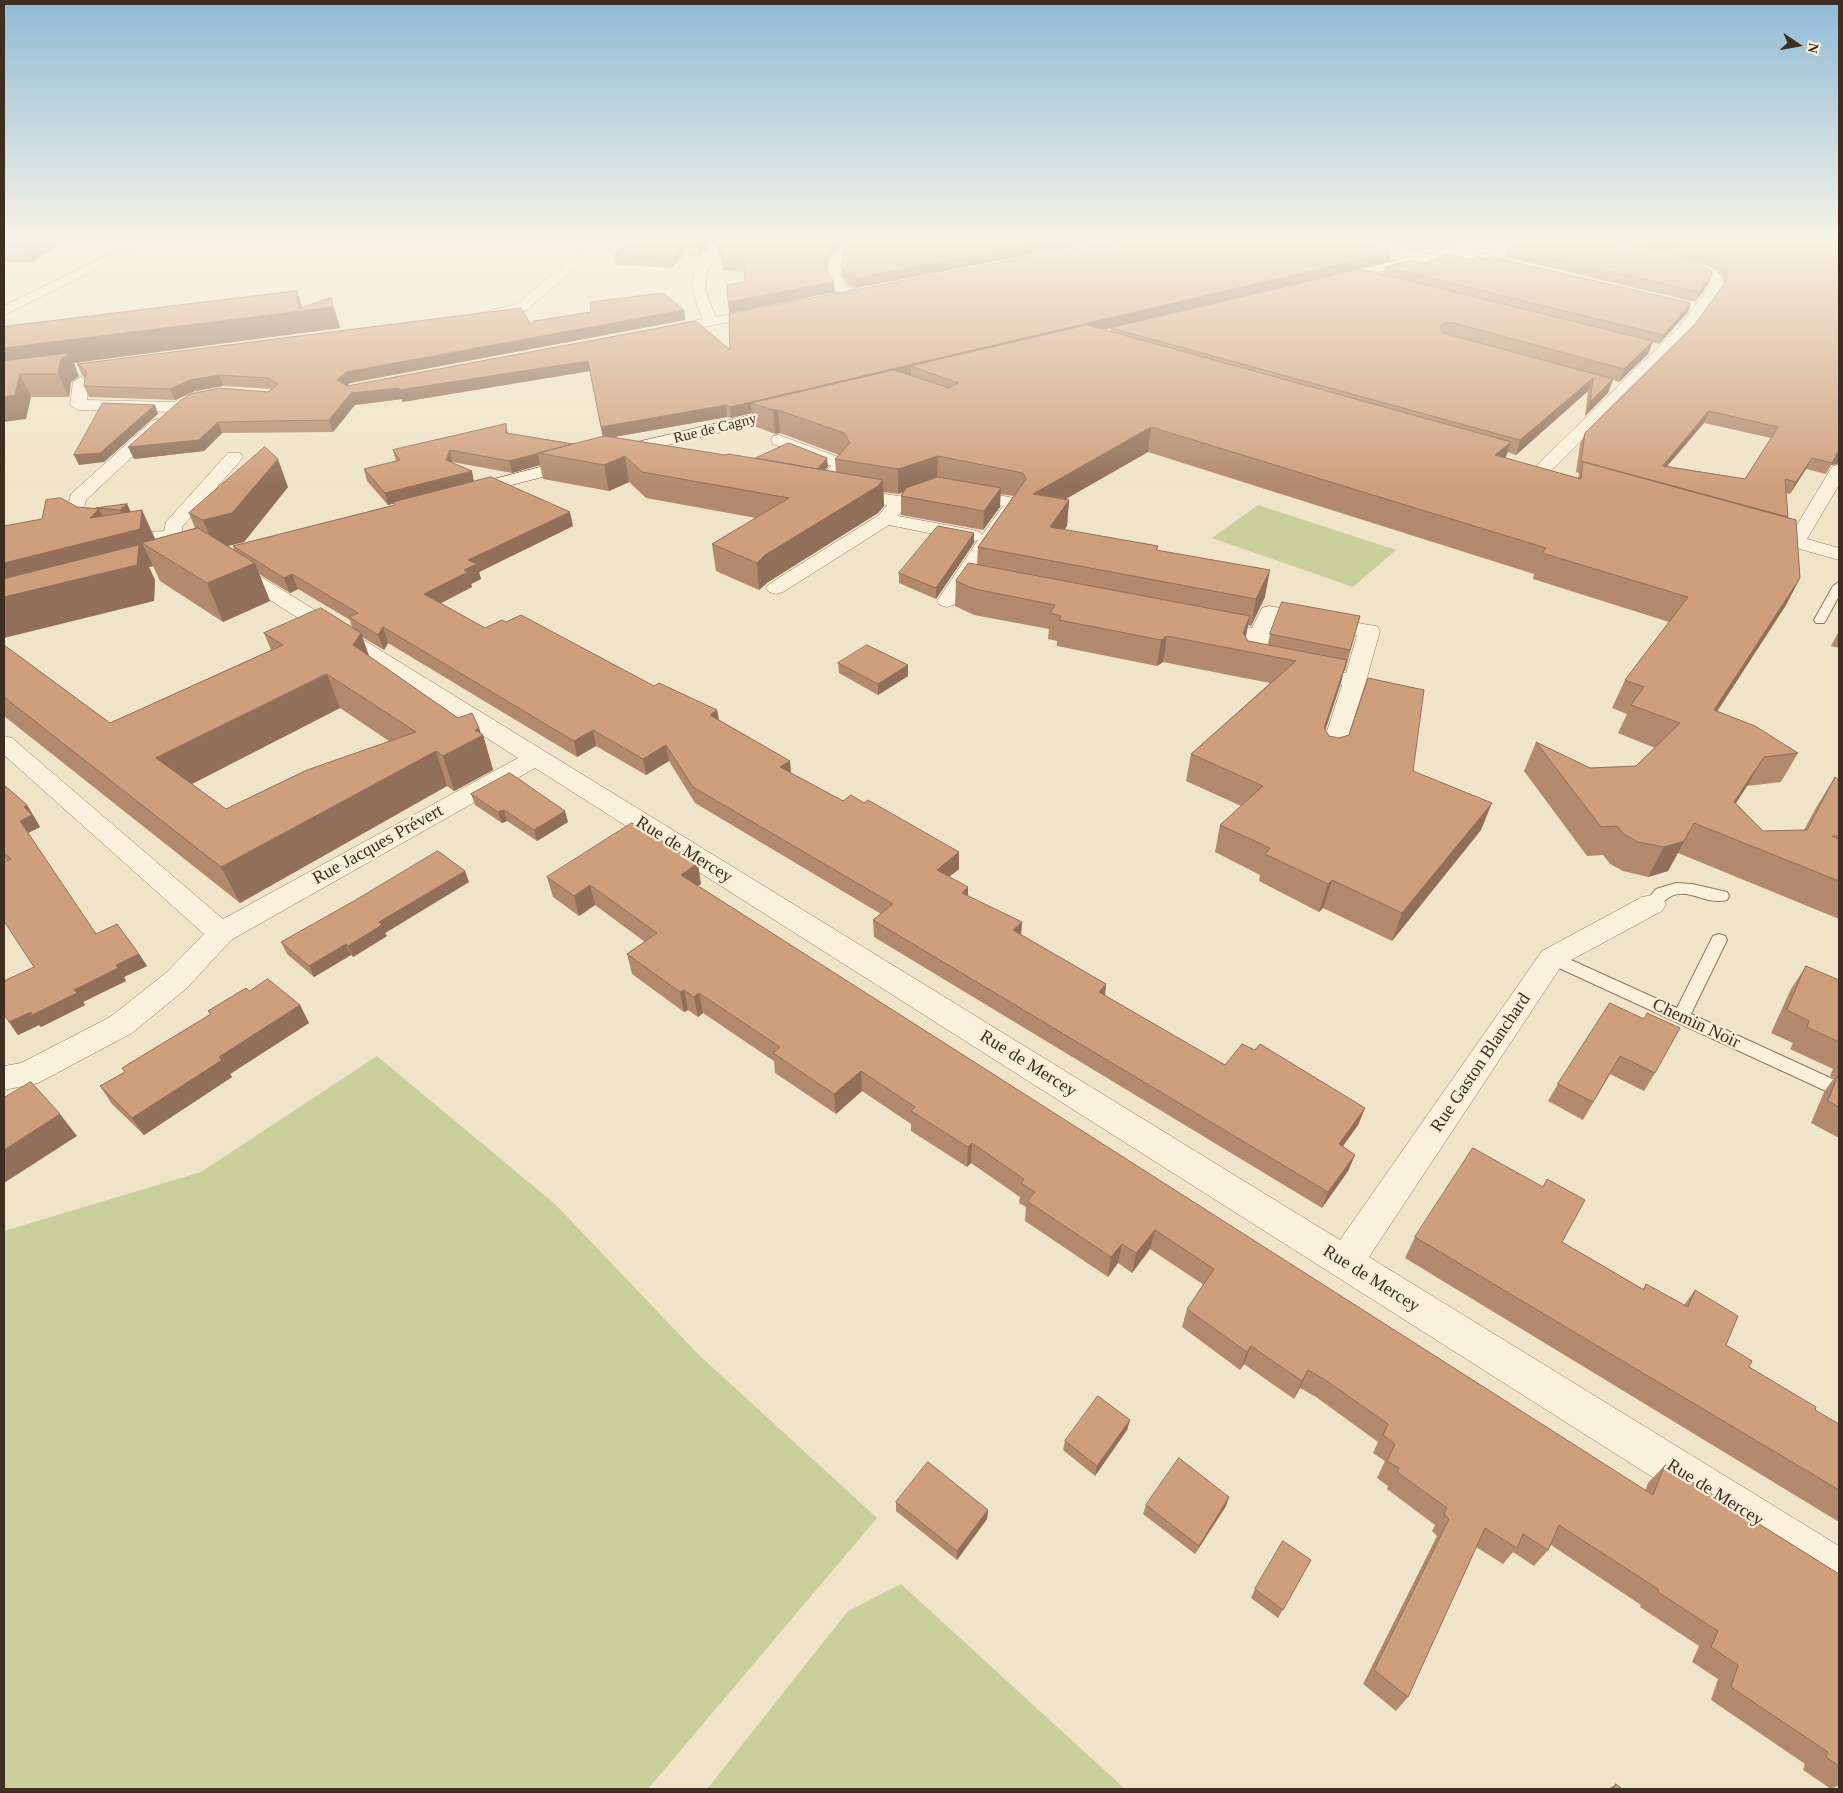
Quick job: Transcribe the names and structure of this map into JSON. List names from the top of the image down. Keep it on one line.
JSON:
{"streets":{"street":["Rue de Cagny","Rue Jacques Prévert","Rue de Mercey","Rue Gaston Blanchard"],"lane":["Chemin Noir"]},"crossings":[["Rue Jacques Prévert","Rue de Mercey"],["Rue de Mercey","Rue Gaston Blanchard"],["Chemin Noir","Rue Gaston Blanchard"]],"north":"right"}
